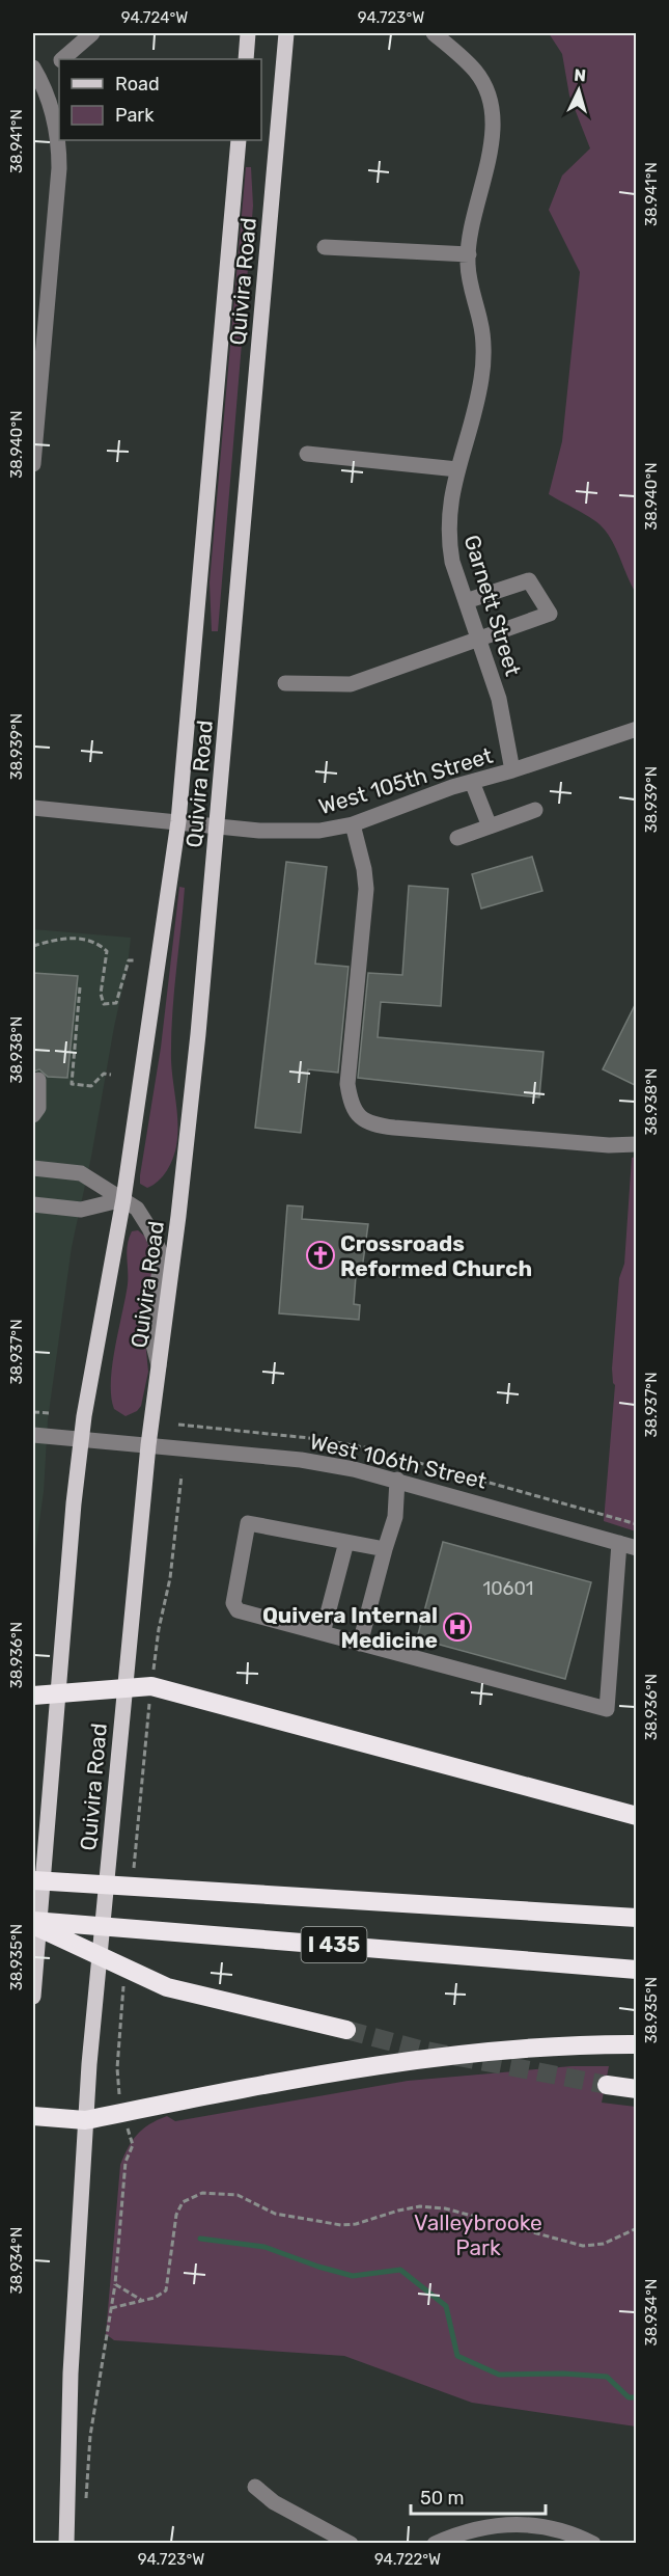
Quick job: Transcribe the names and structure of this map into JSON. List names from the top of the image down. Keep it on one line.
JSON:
{"streets":{"highway":["I 435"],"main road":["Quivira Road"],"street":["Garnett Street","West 105th Street","West 106th Street"]},"crossings":[["Quivira Road","West 105th Street"],["Quivira Road","West 106th Street"],["Garnett Street","West 105th Street"]],"parks":["Valleybrooke Park"],"places":{"church":["Crossroads Reformed Church"],"hospital":["Quivera Internal Medicine"]},"house_numbers":["10601"],"legend":["Road","Park"],"scale_bar":"50 m","north":"top","coordinates":["94.724°W","94.723°W","38.941°N","38.940°N","38.939°N","38.938°N","38.937°N","38.936°N","38.935°N","38.934°N","94.722°W"]}
